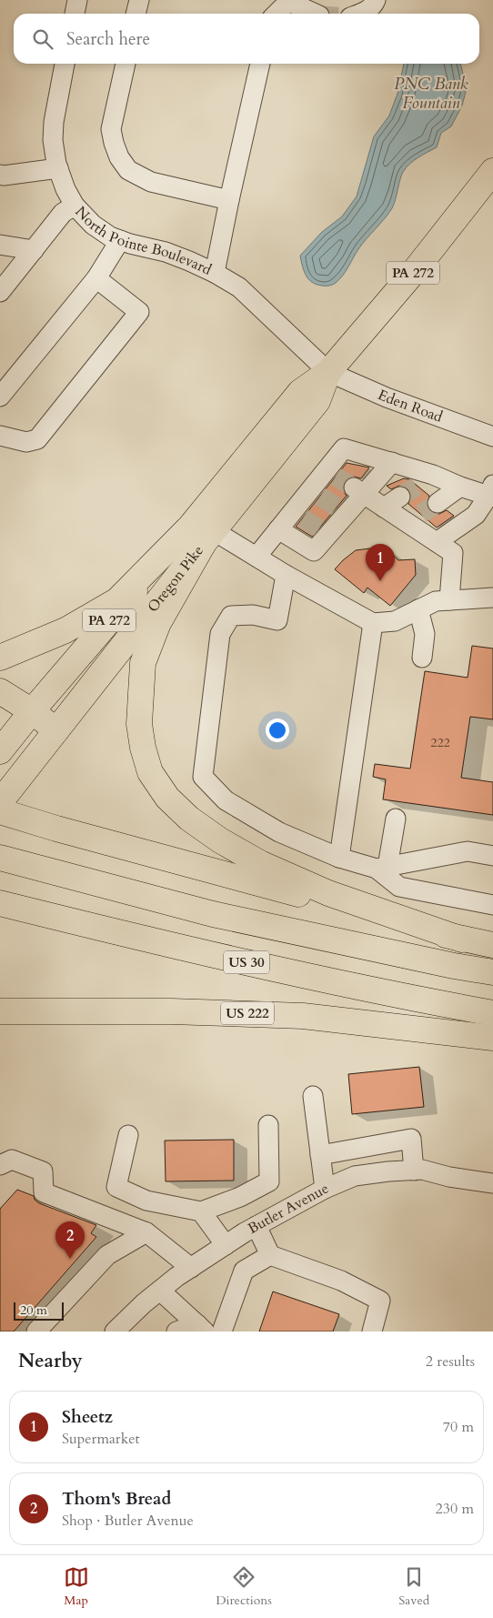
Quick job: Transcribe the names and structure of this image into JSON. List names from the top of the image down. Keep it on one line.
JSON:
{"streets":{"main road":["PA 272","Oregon Pike","US 30","US 222"],"street":["North Pointe Boulevard","Eden Road","Butler Avenue"]},"crossings":[["North Pointe Boulevard","Eden Road"],["North Pointe Boulevard","Oregon Pike"],["Eden Road","Oregon Pike"]],"water":["PNC Bank Fountain"],"house_numbers":["222"],"scale_bar":"20 m","page":{"search":"Search here","pins":["1","2"],"scale":"20 m","heading":["Nearby","2 results"],"list":[{"mark":"1","name":"Sheetz","note":"Supermarket","value":"70 m"},{"mark":"2","name":"Thom's Bread","note":"Shop · Butler Avenue","value":"230 m"}],"nav":["Map","Directions","Saved"]}}
